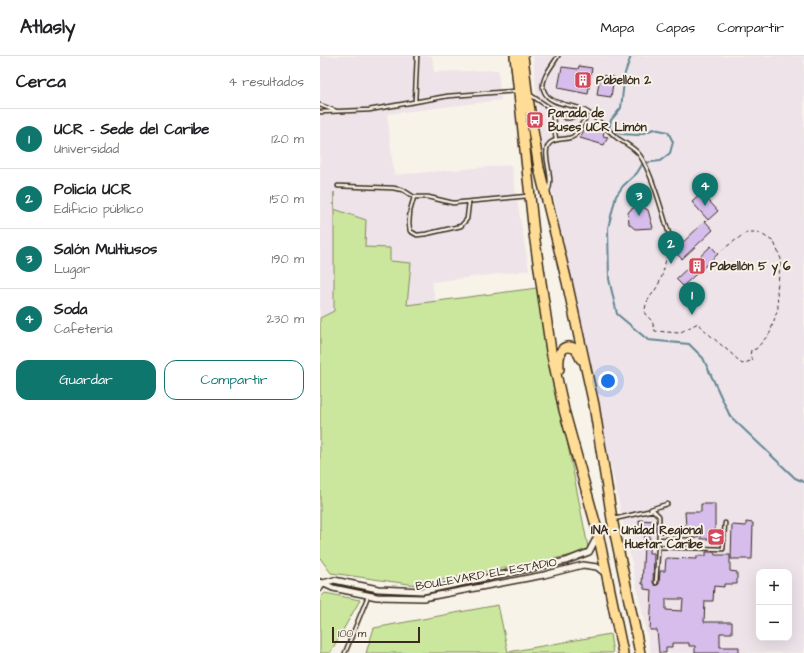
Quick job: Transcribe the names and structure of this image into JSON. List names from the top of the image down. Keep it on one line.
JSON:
{"streets":{"street":["BOULEVARD EL ESTADIO"]},"places":{"building":["Pabellón 2","Pabellón 5 y 6"],"bus stop":["Parada de Buses UCR Limón"],"school or university":["INA - Unidad Regional Huetar Caribe"]},"scale_bar":"100 m","page":{"header":"Atlasly","nav":["Mapa","Capas","Compartir"],"heading":["Cerca","4 resultados"],"list":[{"mark":"1","name":"UCR - Sede del Caribe","note":"Universidad","value":"120 m"},{"mark":"2","name":"Policía UCR","note":"Edificio público","value":"150 m"},{"mark":"3","name":"Salón Multiusos","note":"Lugar","value":"190 m"},{"mark":"4","name":"Soda","note":"Cafetería","value":"230 m"}],"pins":["4","3","2","1"],"buttons":["Guardar","Compartir"],"map_buttons":["+","−"],"scale":"100 m"}}
